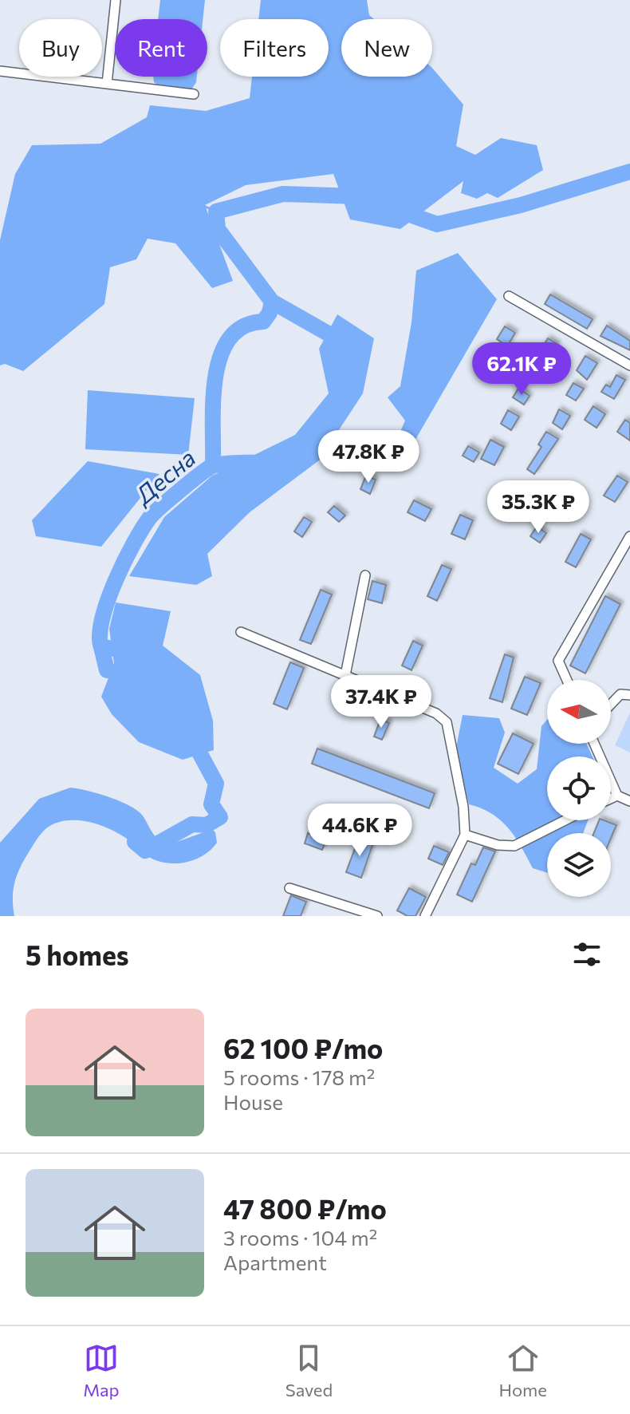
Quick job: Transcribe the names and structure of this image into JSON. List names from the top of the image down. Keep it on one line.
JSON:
{"water":["Десна"],"north":"left","page":{"chip":["Buy","Rent","Filters","New"],"price":["62.1K ₽","47.8K ₽","35.3K ₽","37.4K ₽","44.6K ₽"],"heading":"5 homes","list":[{"name":"62 100 ₽/mo","note":"5 rooms · 178 m² · House"},{"name":"47 800 ₽/mo","note":"3 rooms · 104 m² · Apartment"}],"tabs":["Map","Saved","Home"]}}
